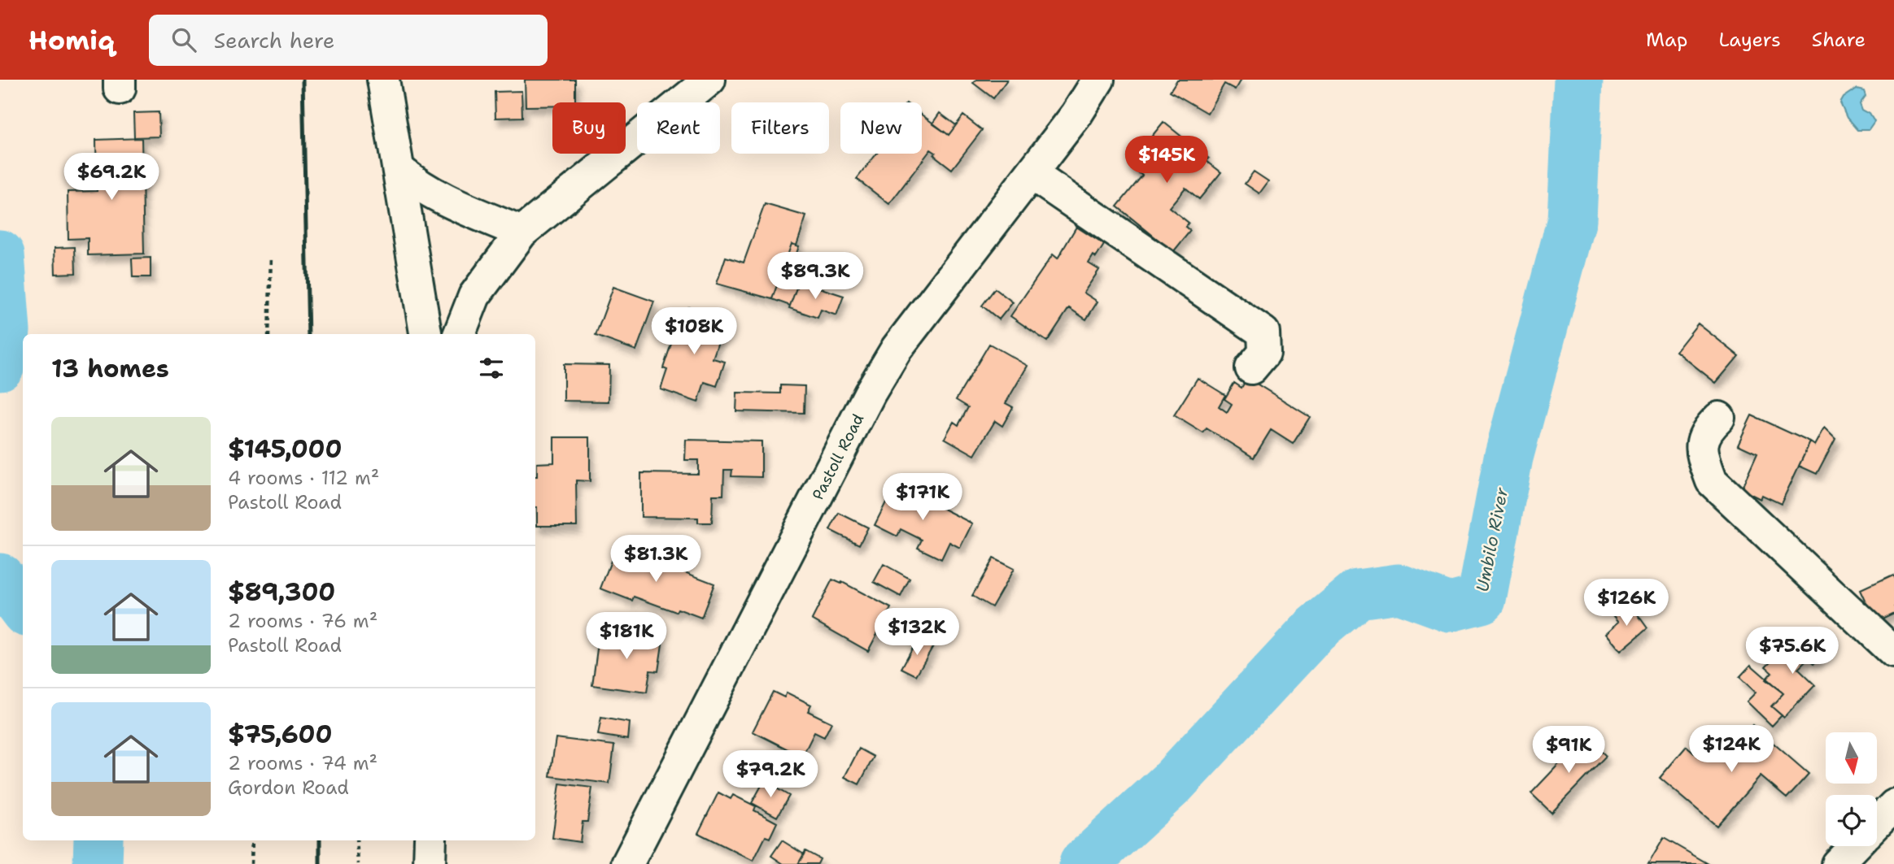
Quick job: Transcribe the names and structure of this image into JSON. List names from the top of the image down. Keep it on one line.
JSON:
{"streets":{"street":["Pastoll Road"]},"water":["Umbilo River"],"north":"bottom","page":{"header":"Homiq","search":"Search here","nav":["Map","Layers","Share"],"chip":["Buy","Rent","Filters","New"],"price":["$145K","$69.2K","$89.3K","$108K","$171K","$81.3K","$126K","$132K","$181K","$75.6K","$124K","$91K","$79.2K"],"heading":"13 homes","list":[{"name":"$145,000","note":"4 rooms · 112 m² · Pastoll Road"},{"name":"$89,300","note":"2 rooms · 76 m² · Pastoll Road"},{"name":"$75,600","note":"2 rooms · 74 m² · Gordon Road"}]}}
